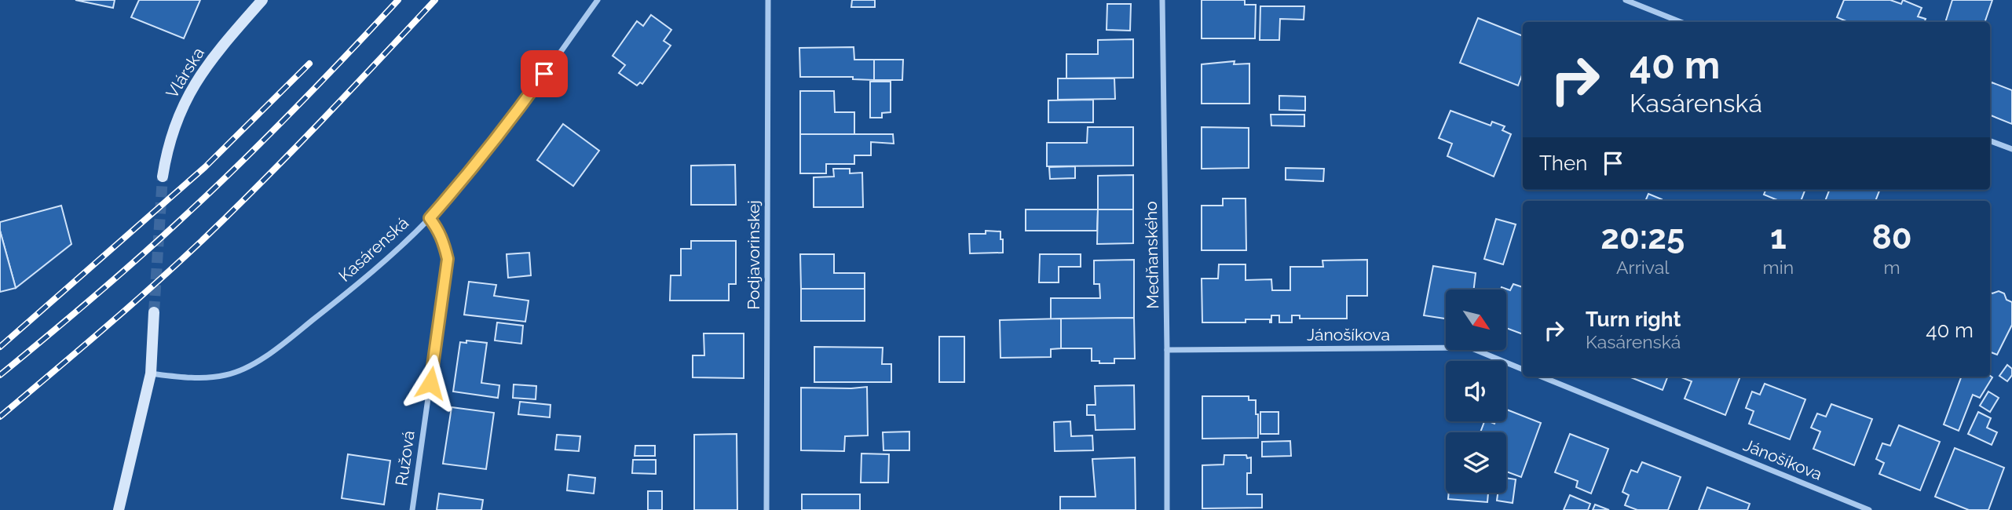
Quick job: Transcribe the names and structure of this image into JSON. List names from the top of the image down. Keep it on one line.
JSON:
{"streets":{"main road":["Vlárska"],"street":["Kasárenská","Podjavorinskej","Medňanského","Jánošíkova","Ružová"]},"crossings":[["Kasárenská","Ružová"],["Medňanského","Jánošíkova"]],"north":"bottom right","page":{"turn":["40 m","Kasárenská"],"then":"Then","eta":["20:25","Arrival","1","min","80","m"],"list":[{"name":"Turn right","note":"Kasárenská","value":"40 m"}]}}
